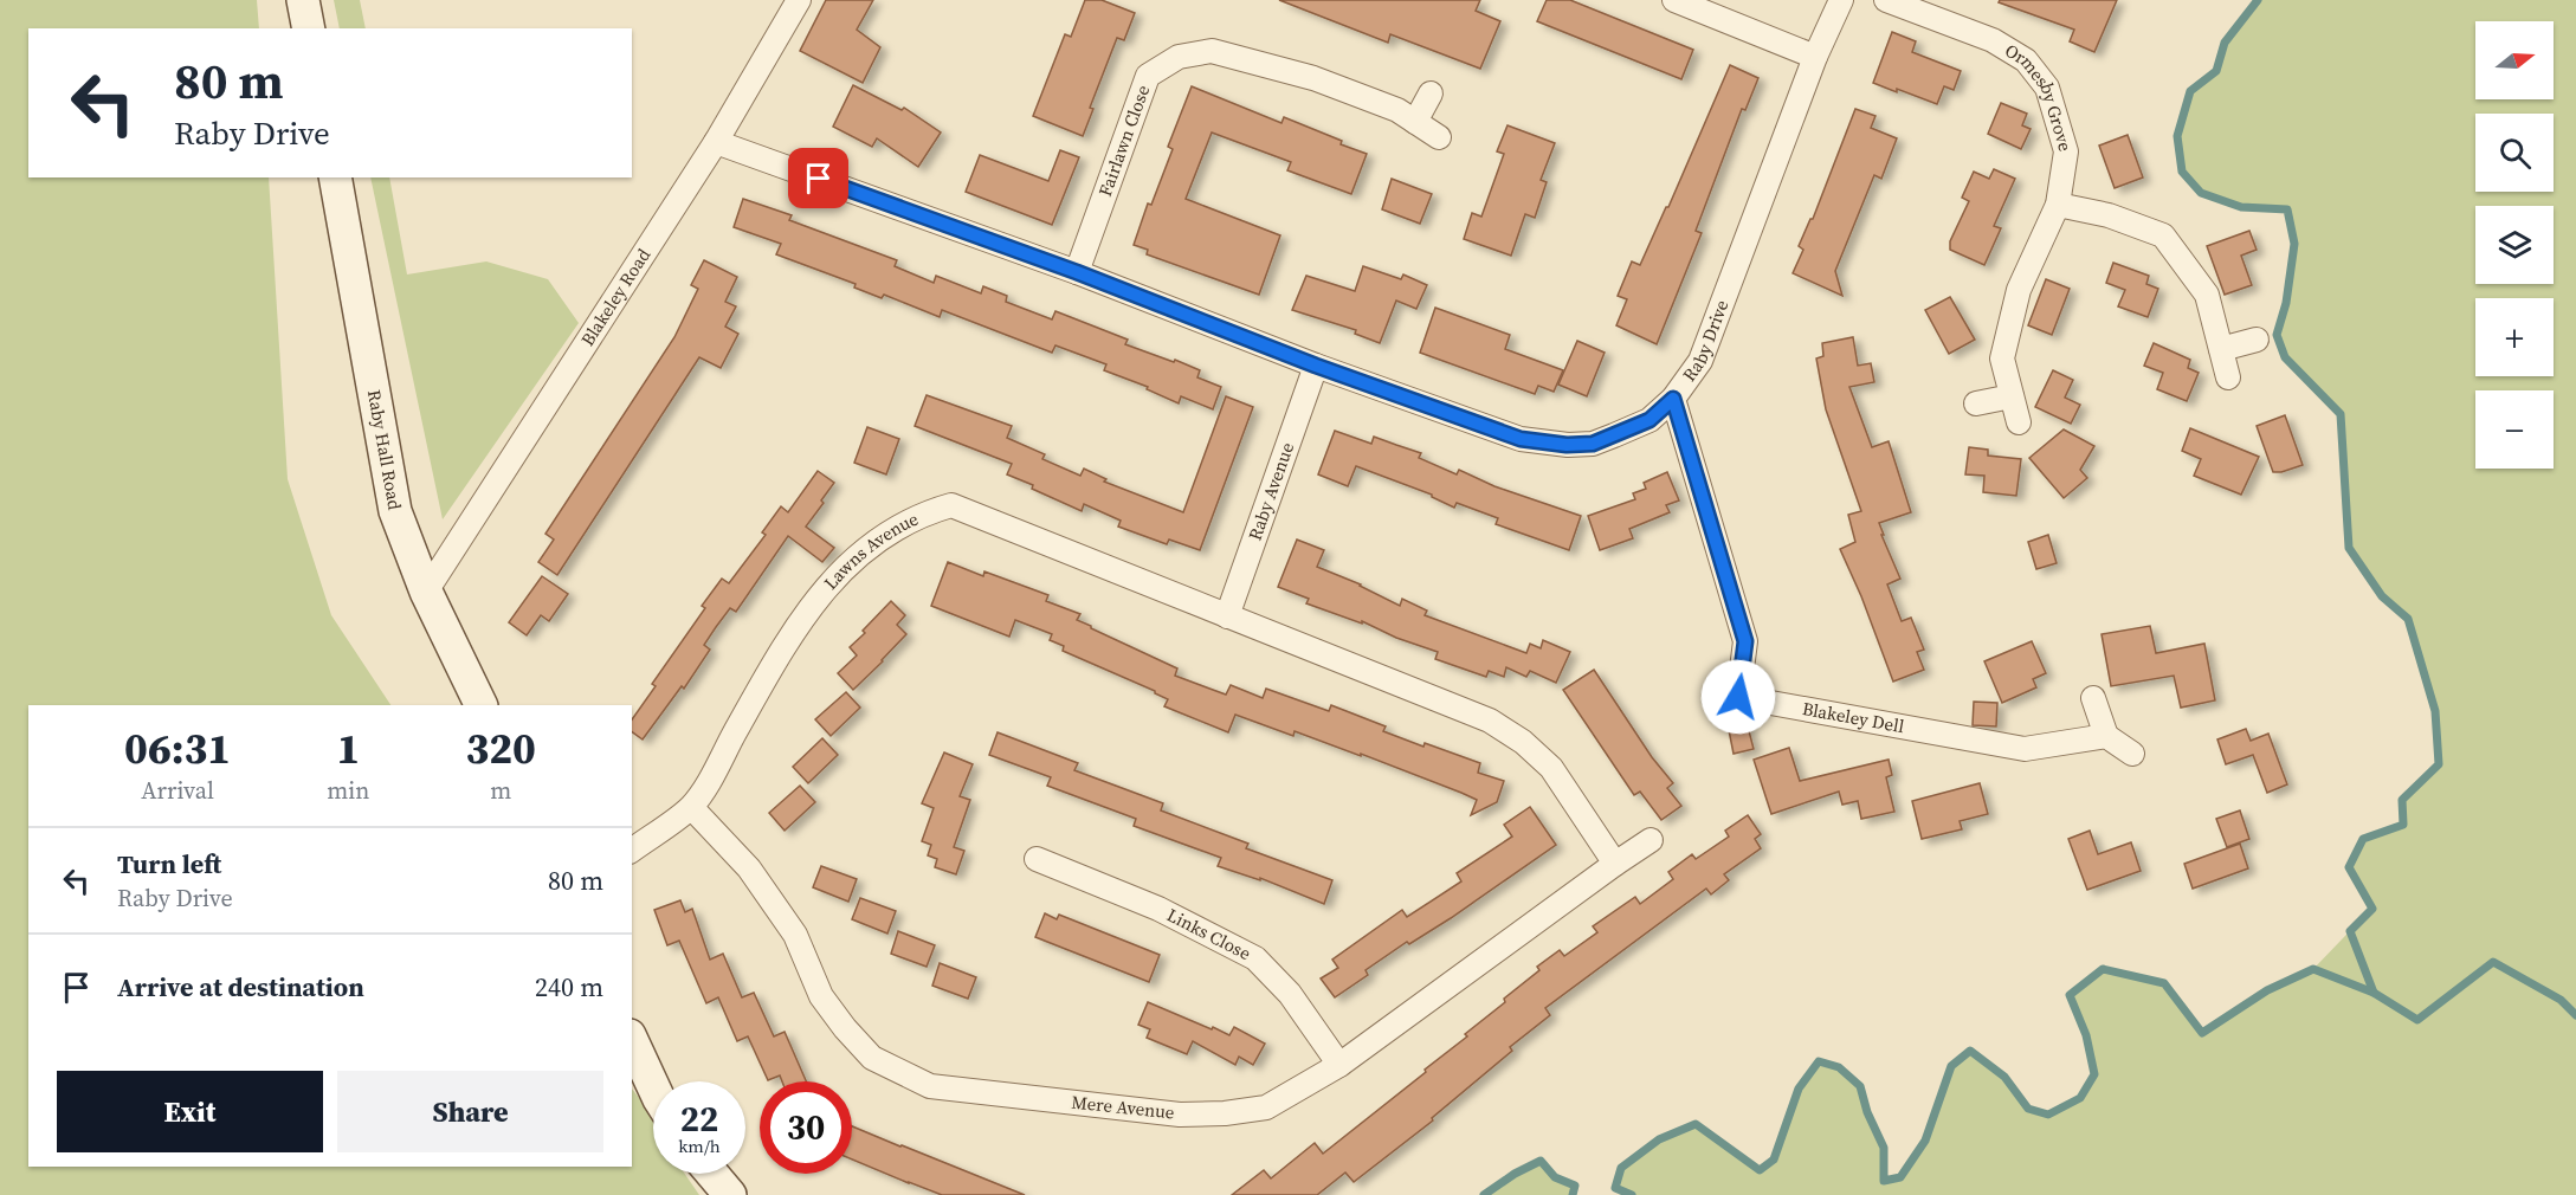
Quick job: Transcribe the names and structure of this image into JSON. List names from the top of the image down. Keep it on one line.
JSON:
{"streets":{"street":["Ormesby Grove","Fairlawn Close","Blakeley Road","Raby Drive","Raby Hall Road","Raby Avenue","Lawns Avenue","Blakeley Dell","Links Close","Mere Avenue"]},"crossings":[["Fairlawn Close","Raby Drive"],["Blakeley Road","Raby Drive"],["Blakeley Road","Raby Hall Road"],["Raby Drive","Raby Avenue"],["Raby Drive","Blakeley Dell"],["Raby Avenue","Lawns Avenue"],["Lawns Avenue","Mere Avenue"],["Links Close","Mere Avenue"]],"north":"right","page":{"map_buttons":["+","−"],"turn":["80 m","Raby Drive"],"eta":["06:31","Arrival","1","min","320","m"],"list":[{"name":"Turn left","note":"Raby Drive","value":"80 m"},{"name":"Arrive at destination","value":"240 m"}],"buttons":["Exit","Share"],"speed":"22 km/h","limit":"30"}}
